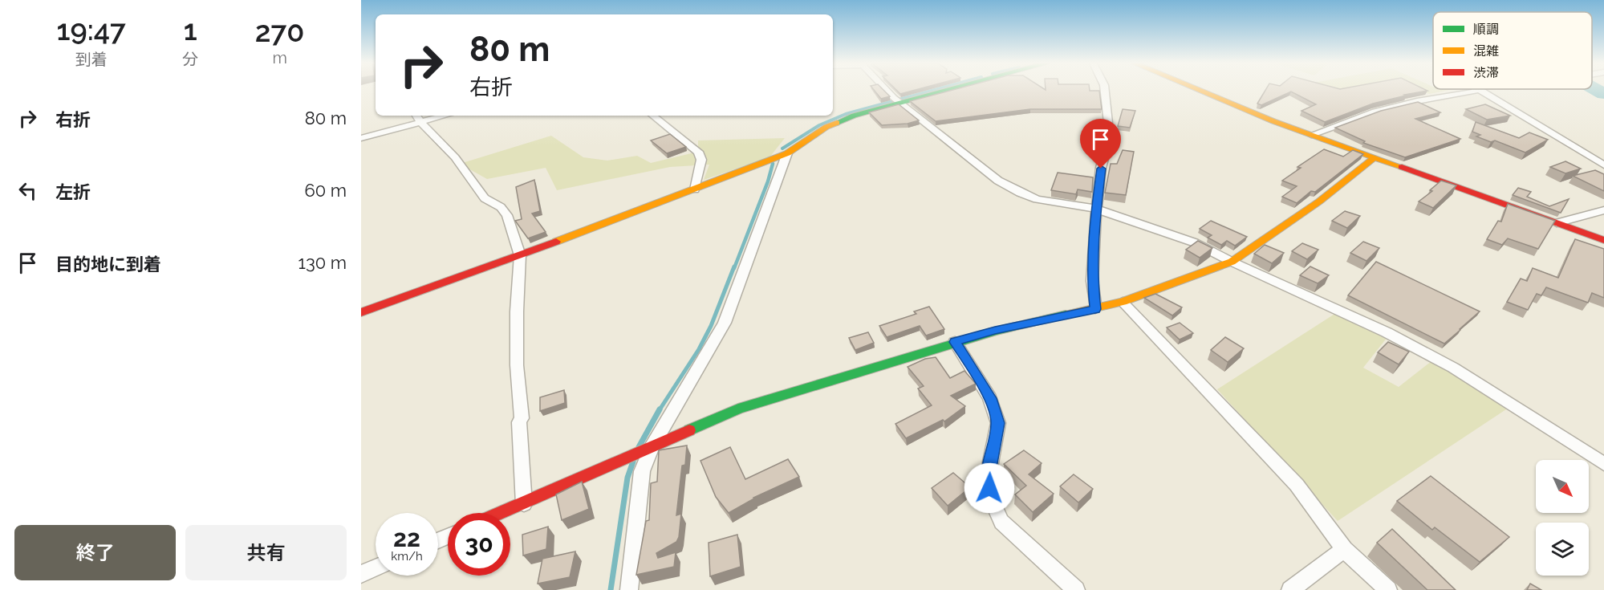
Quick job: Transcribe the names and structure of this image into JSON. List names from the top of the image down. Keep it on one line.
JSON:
{"legend":["順調","混雑","渋滞"],"north":"bottom right","page":{"eta":["19:47","到着","1","分","270","m"],"turn":["80 m","右折"],"list":[{"name":"右折","value":"80 m"},{"name":"左折","value":"60 m"},{"name":"目的地に到着","value":"130 m"}],"speed":"22 km/h","limit":"30","buttons":["終了","共有"]}}
